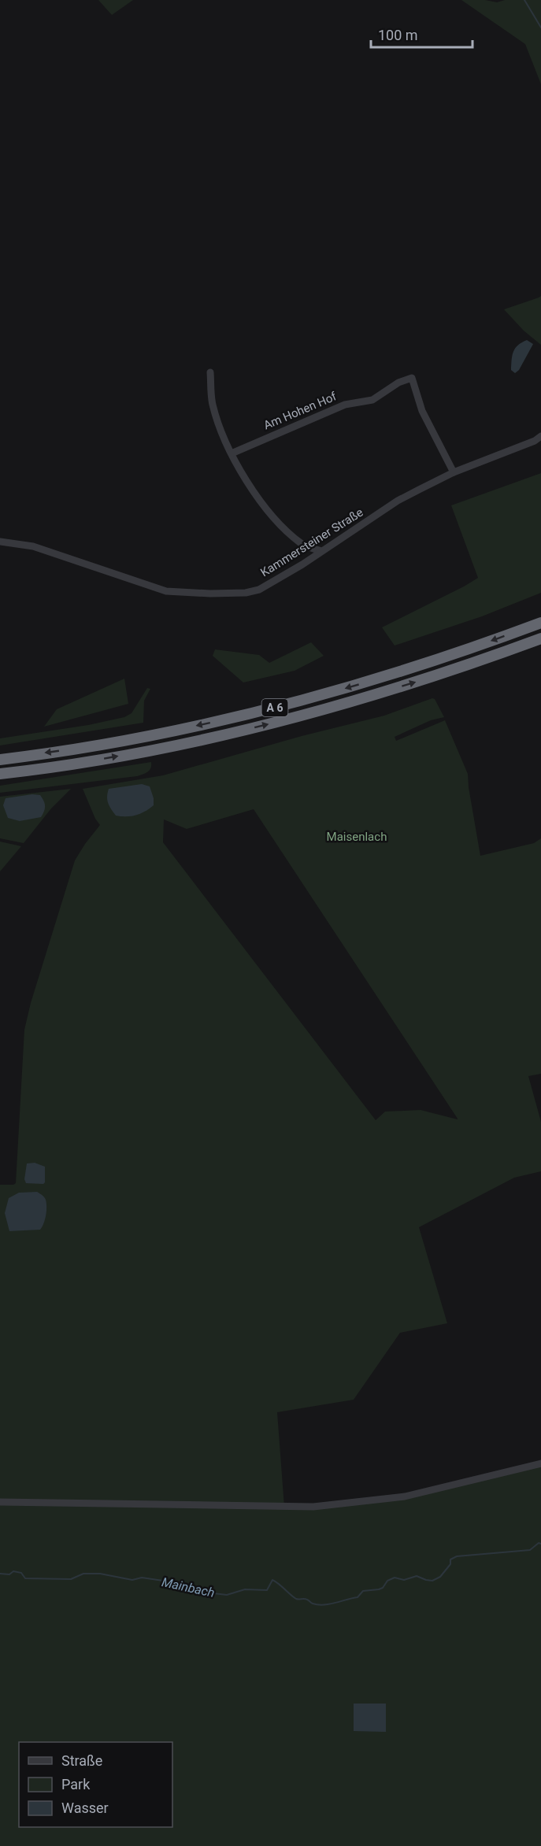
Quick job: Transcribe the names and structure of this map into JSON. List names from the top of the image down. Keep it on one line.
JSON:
{"streets":{"highway":["A 6"],"street":["Am Hohen Hof","Kammersteiner Straße"]},"crossings":[["Am Hohen Hof","Kammersteiner Straße"]],"water":["Mainbach"],"parks":["Maisenlach"],"legend":["Straße","Park","Wasser"],"scale_bar":"100 m"}
